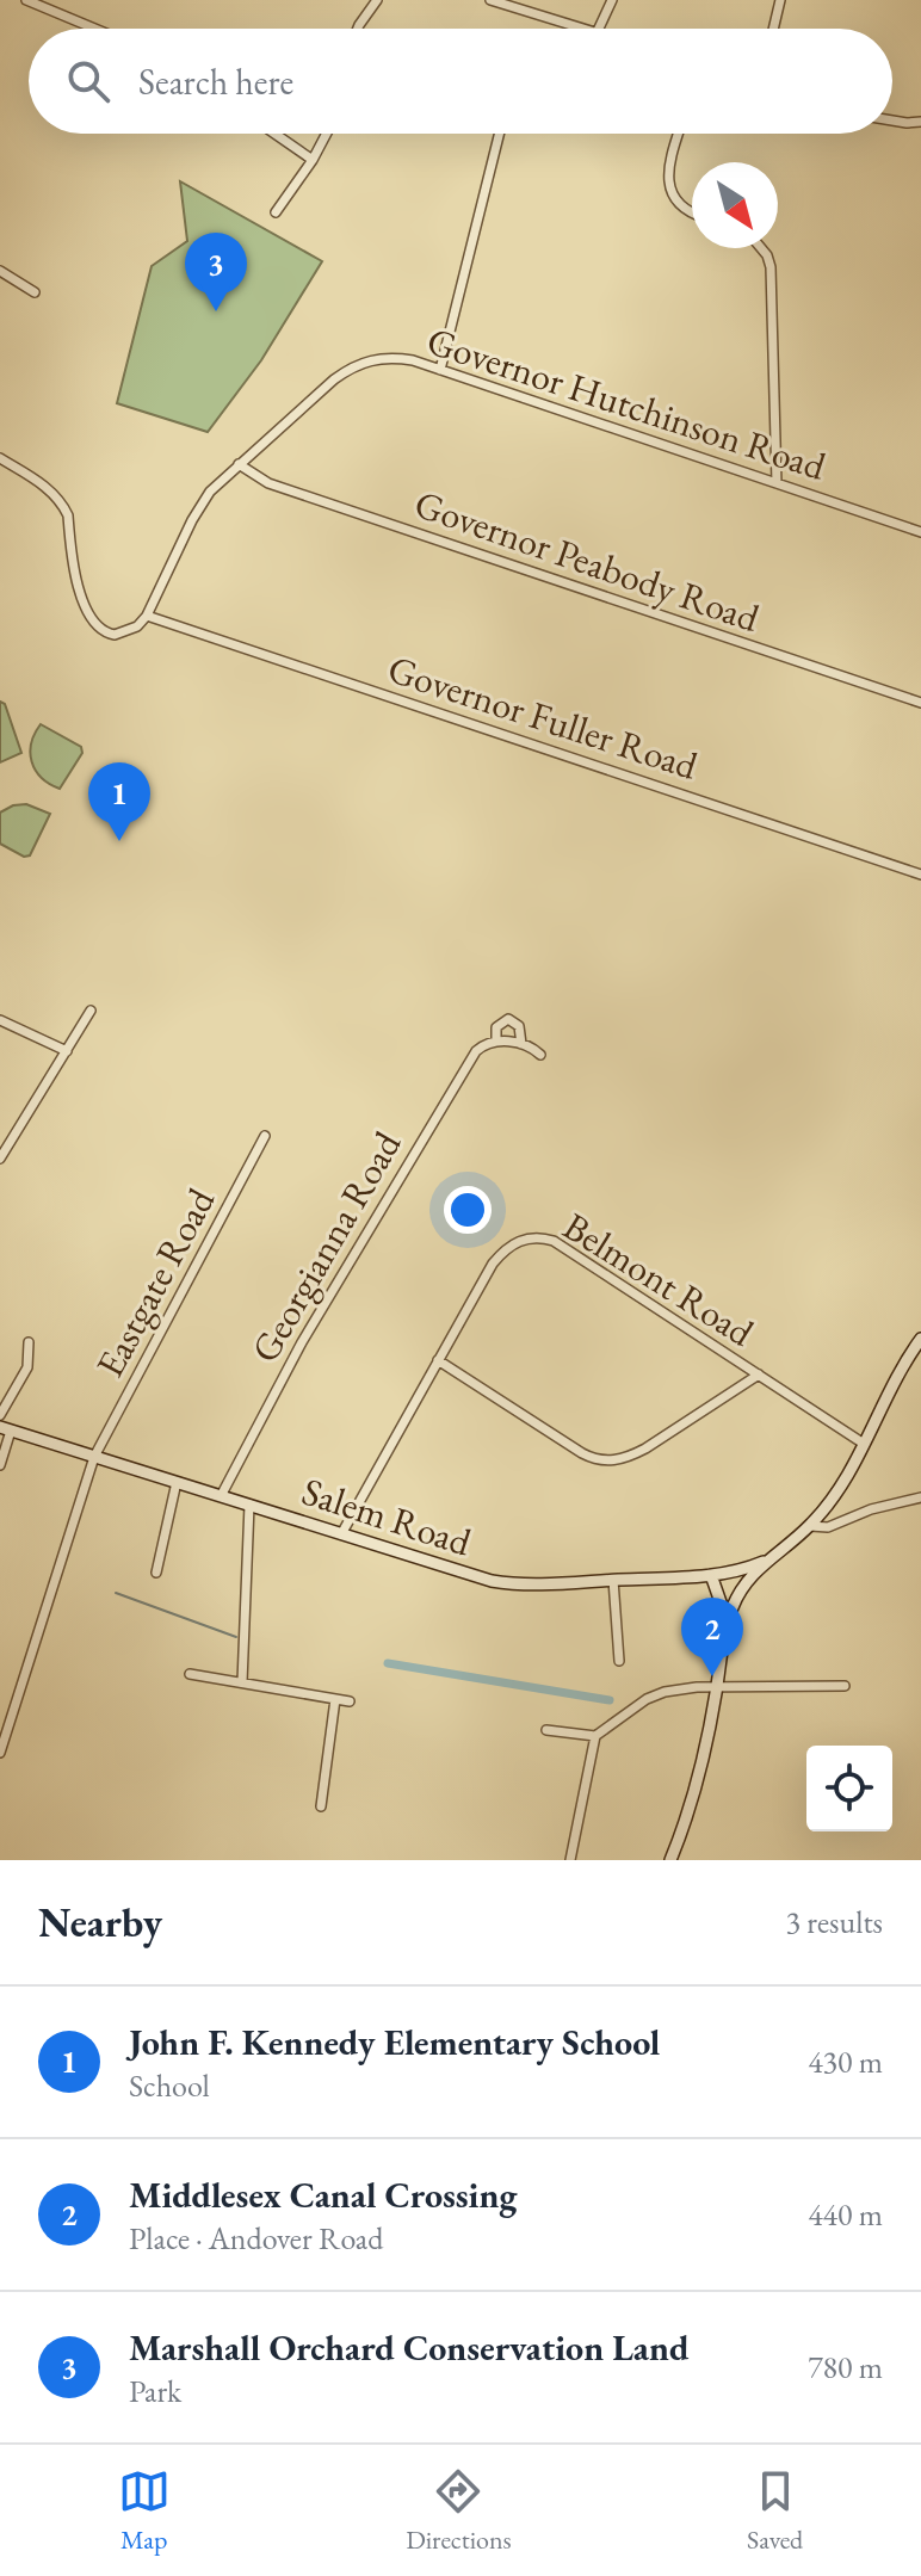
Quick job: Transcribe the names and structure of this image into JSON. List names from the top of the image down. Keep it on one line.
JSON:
{"streets":{"main road":["Salem Road"],"street":["Governor Hutchinson Road","Governor Peabody Road","Governor Fuller Road","Georgianna Road","Belmont Road","Eastgate Road"]},"crossings":[["Governor Hutchinson Road","Governor Peabody Road"],["Governor Hutchinson Road","Governor Fuller Road"],["Georgianna Road","Salem Road"],["Belmont Road","Salem Road"],["Eastgate Road","Salem Road"]],"north":"bottom right","page":{"search":"Search here","pins":["3","1","2"],"heading":["Nearby","3 results"],"list":[{"mark":"1","name":"John F. Kennedy Elementary School","note":"School","value":"430 m"},{"mark":"2","name":"Middlesex Canal Crossing","note":"Place · Andover Road","value":"440 m"},{"mark":"3","name":"Marshall Orchard Conservation Land","note":"Park","value":"780 m"}],"nav":["Map","Directions","Saved"]}}
